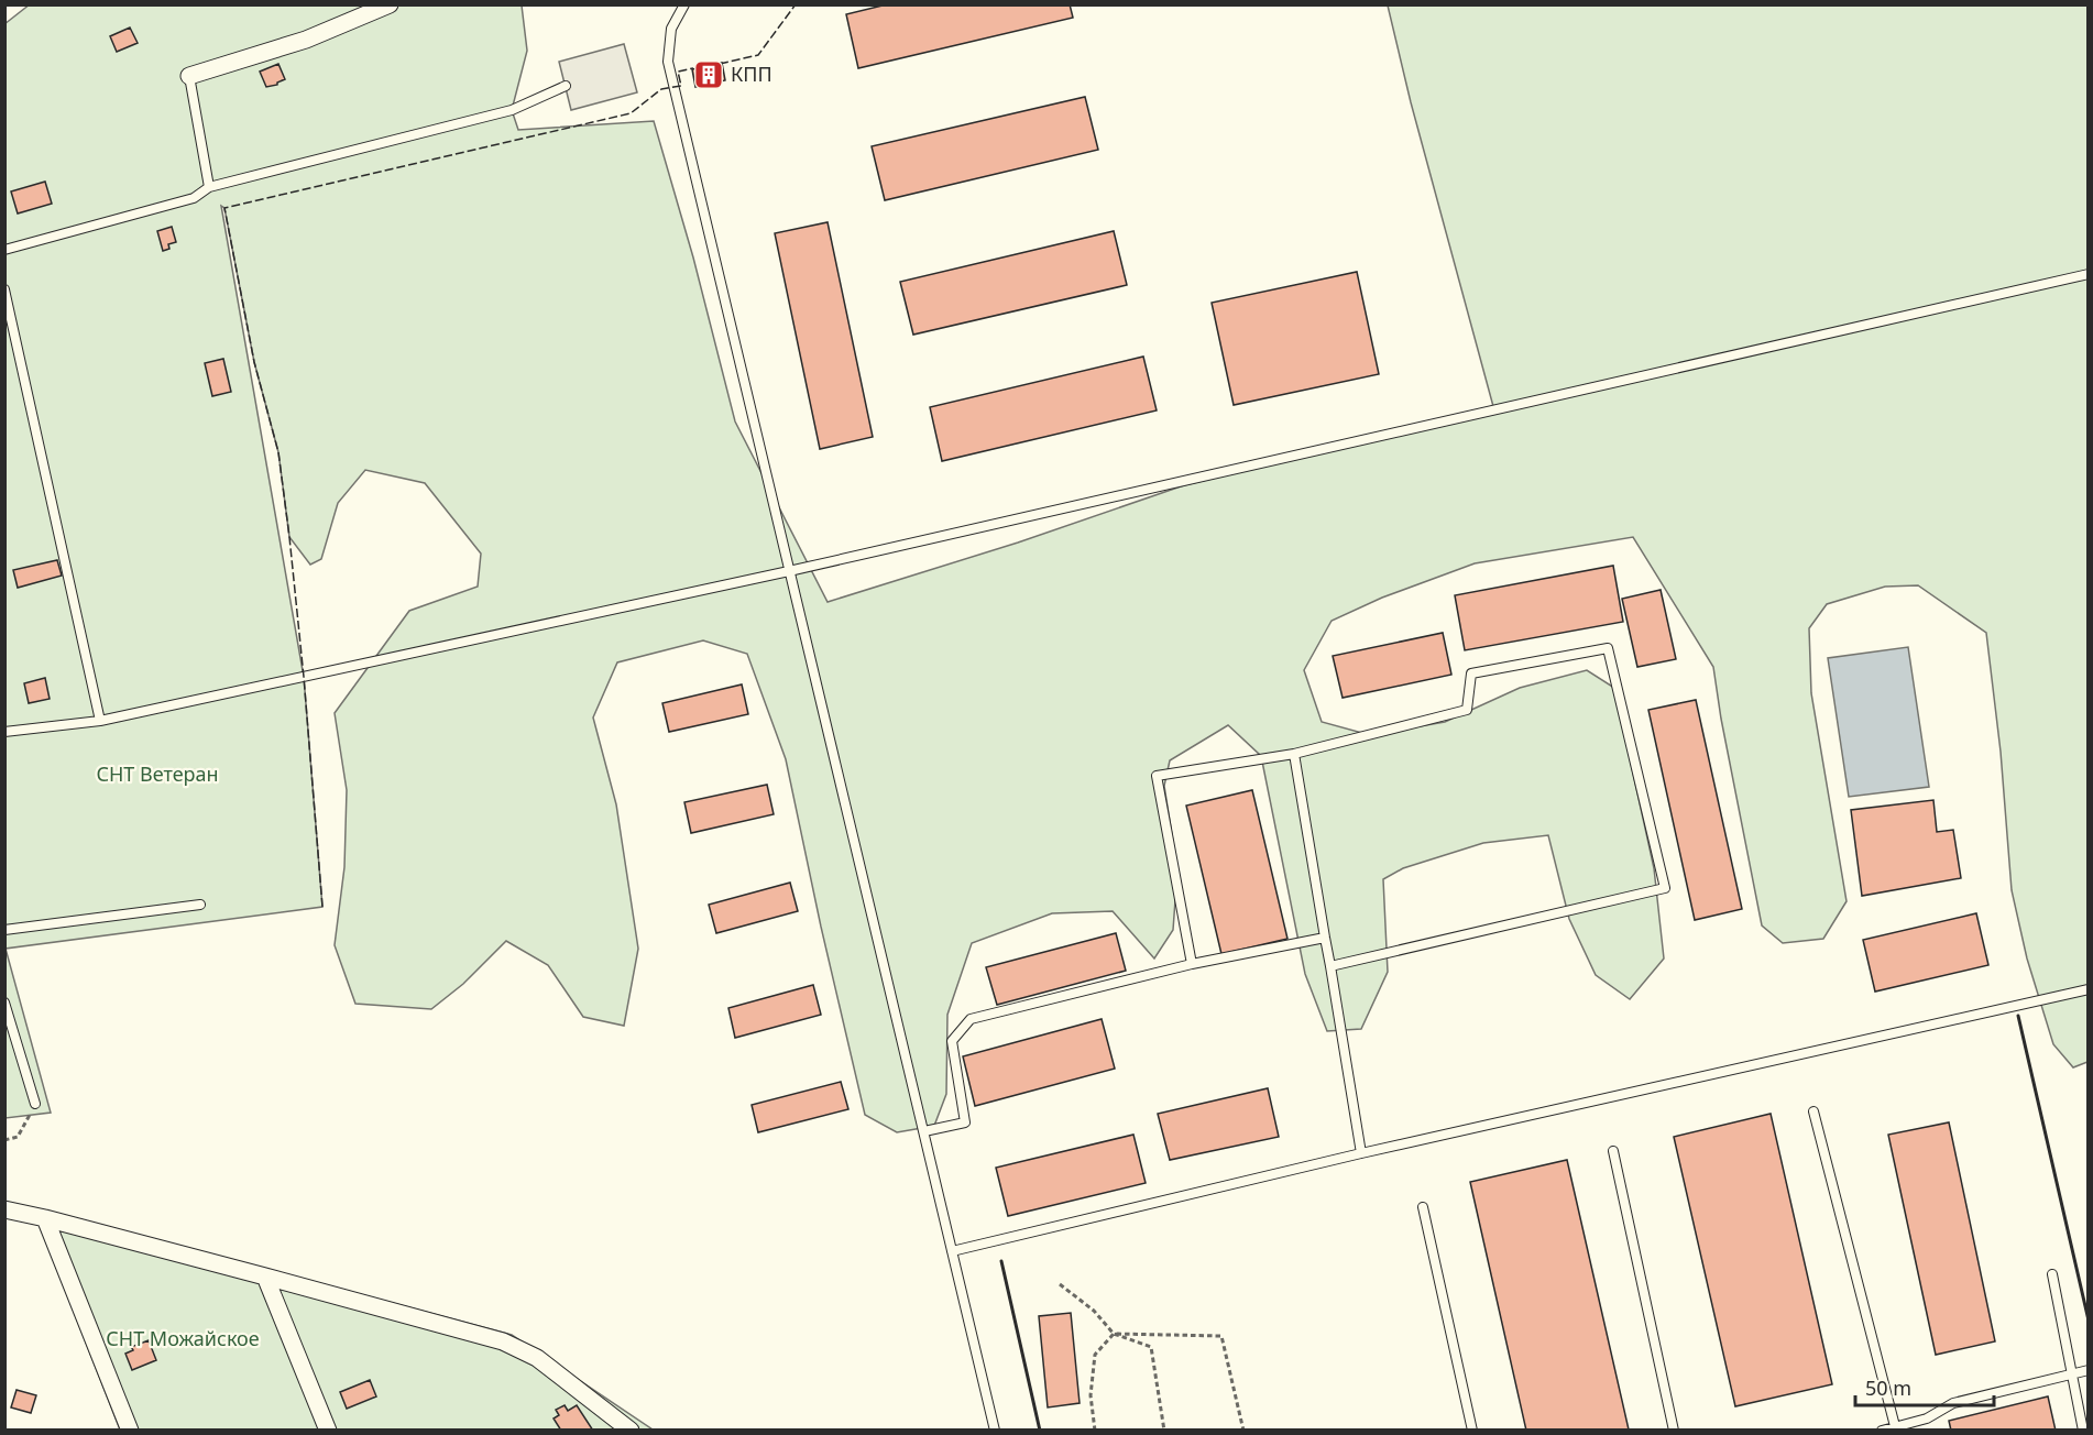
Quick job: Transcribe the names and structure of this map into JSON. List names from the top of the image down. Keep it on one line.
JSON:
{"parks":["СНТ Ветеран","СНТ Можайское"],"places":{"building":["КПП"]},"scale_bar":"50 m"}
